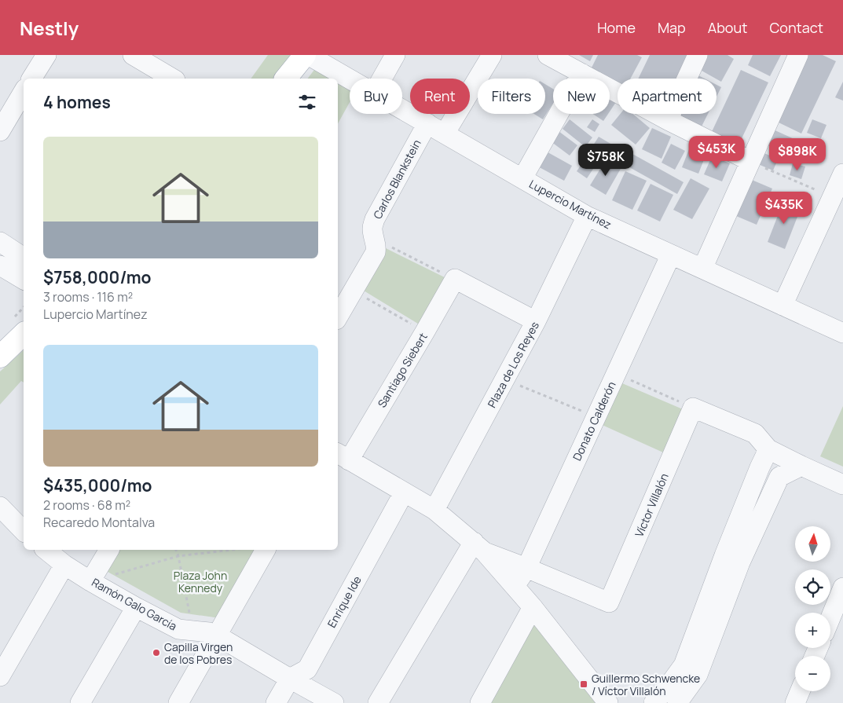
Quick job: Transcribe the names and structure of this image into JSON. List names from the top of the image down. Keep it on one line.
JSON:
{"streets":{"street":["Carlos Blankstein","Lupercio Martínez","Plaza de Los Reyes","Santiago Siebert","Donato Calderón","Víctor Villalón","Enrique Ide","Ramón Galo García"]},"crossings":[["Carlos Blankstein","Lupercio Martínez"],["Lupercio Martínez","Plaza de Los Reyes"],["Lupercio Martínez","Donato Calderón"],["Donato Calderón","Víctor Villalón"],["Enrique Ide","Ramón Galo García"]],"parks":["Plaza John Kennedy"],"places":{"other":["Capilla Virgen de los Pobres"],"transit":["Guillermo Schwencke / Víctor Villalón"]},"north":"top","page":{"header":"Nestly","nav":["Home","Map","About","Contact"],"chip":["Buy","Rent","Filters","New","Apartment"],"heading":"4 homes","list":[{"name":"$758,000/mo","note":"3 rooms · 116 m² · Lupercio Martínez"},{"name":"$435,000/mo","note":"2 rooms · 68 m² · Recaredo Montalva"}],"price":["$453K","$898K","$758K","$435K"],"map_buttons":["+","−"]}}
